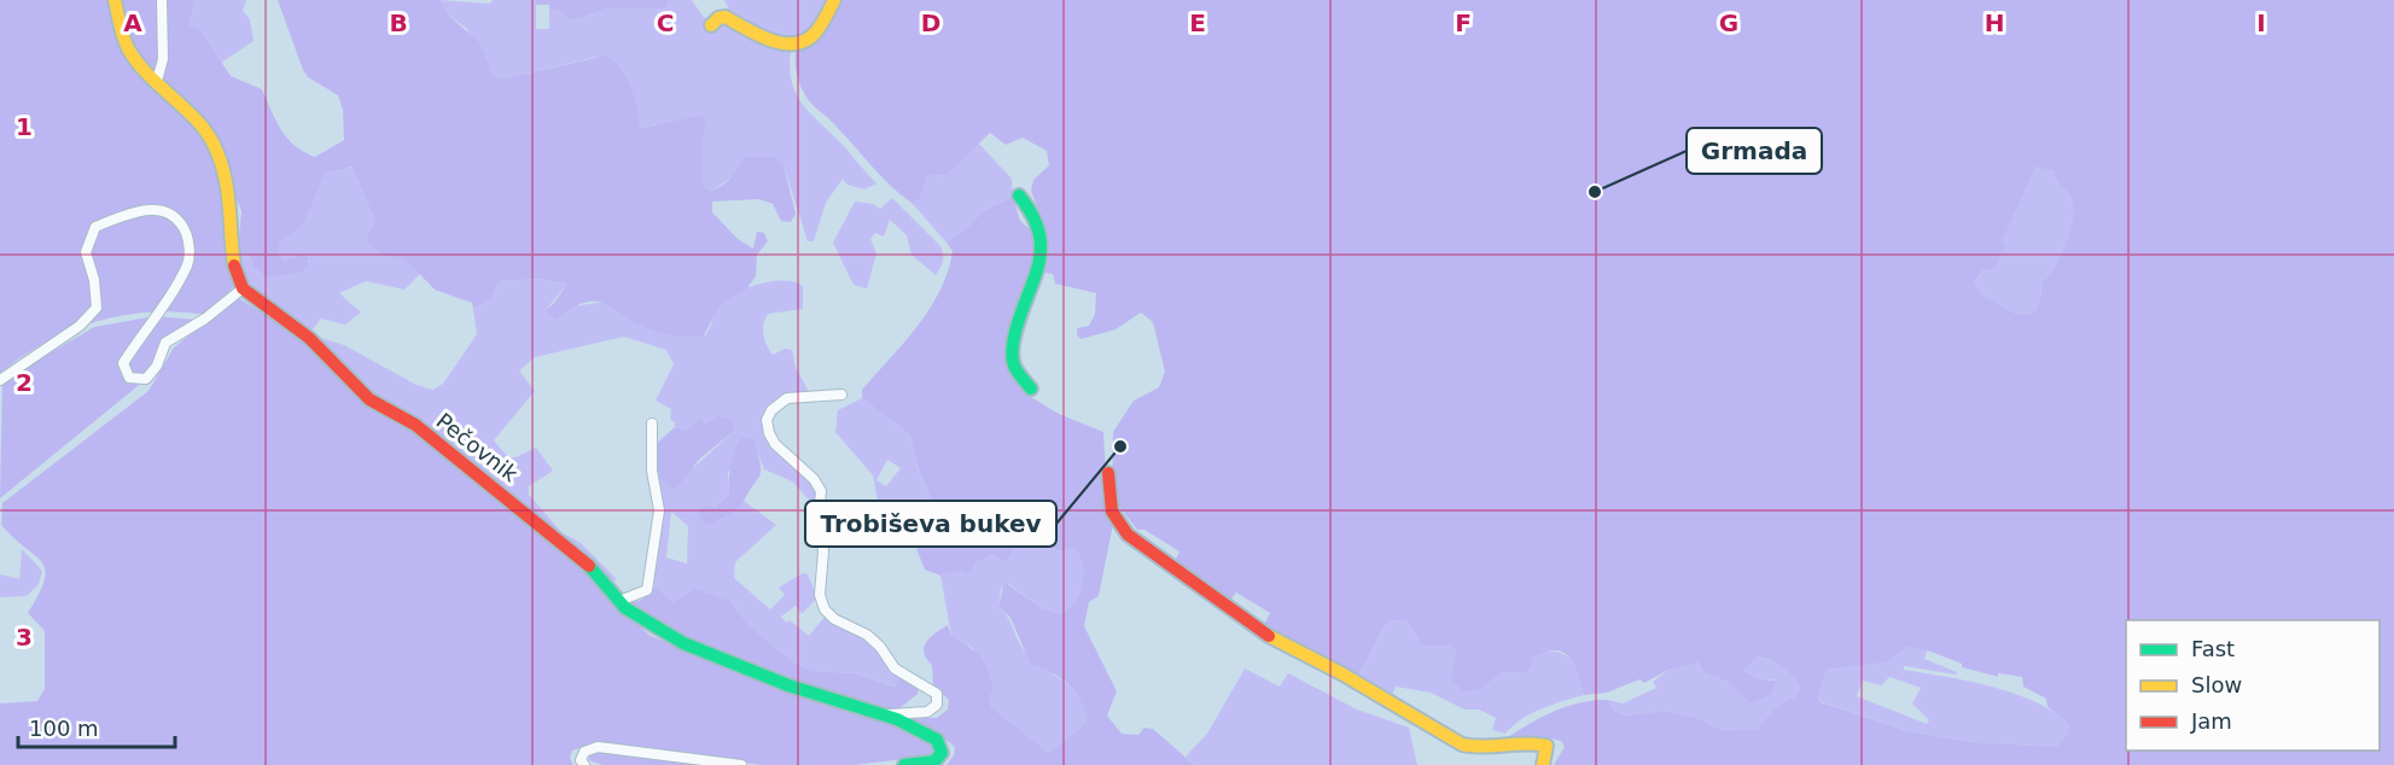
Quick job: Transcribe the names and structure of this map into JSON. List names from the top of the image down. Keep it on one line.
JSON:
{"streets":{"street":["Pečovnik"]},"places":["Grmada","Trobiševa bukev"],"legend":["Fast","Slow","Jam"],"scale_bar":"100 m","grid":{"columns":["A","B","C","D","E","F","G","H","I"],"rows":["1","2","3"]}}
